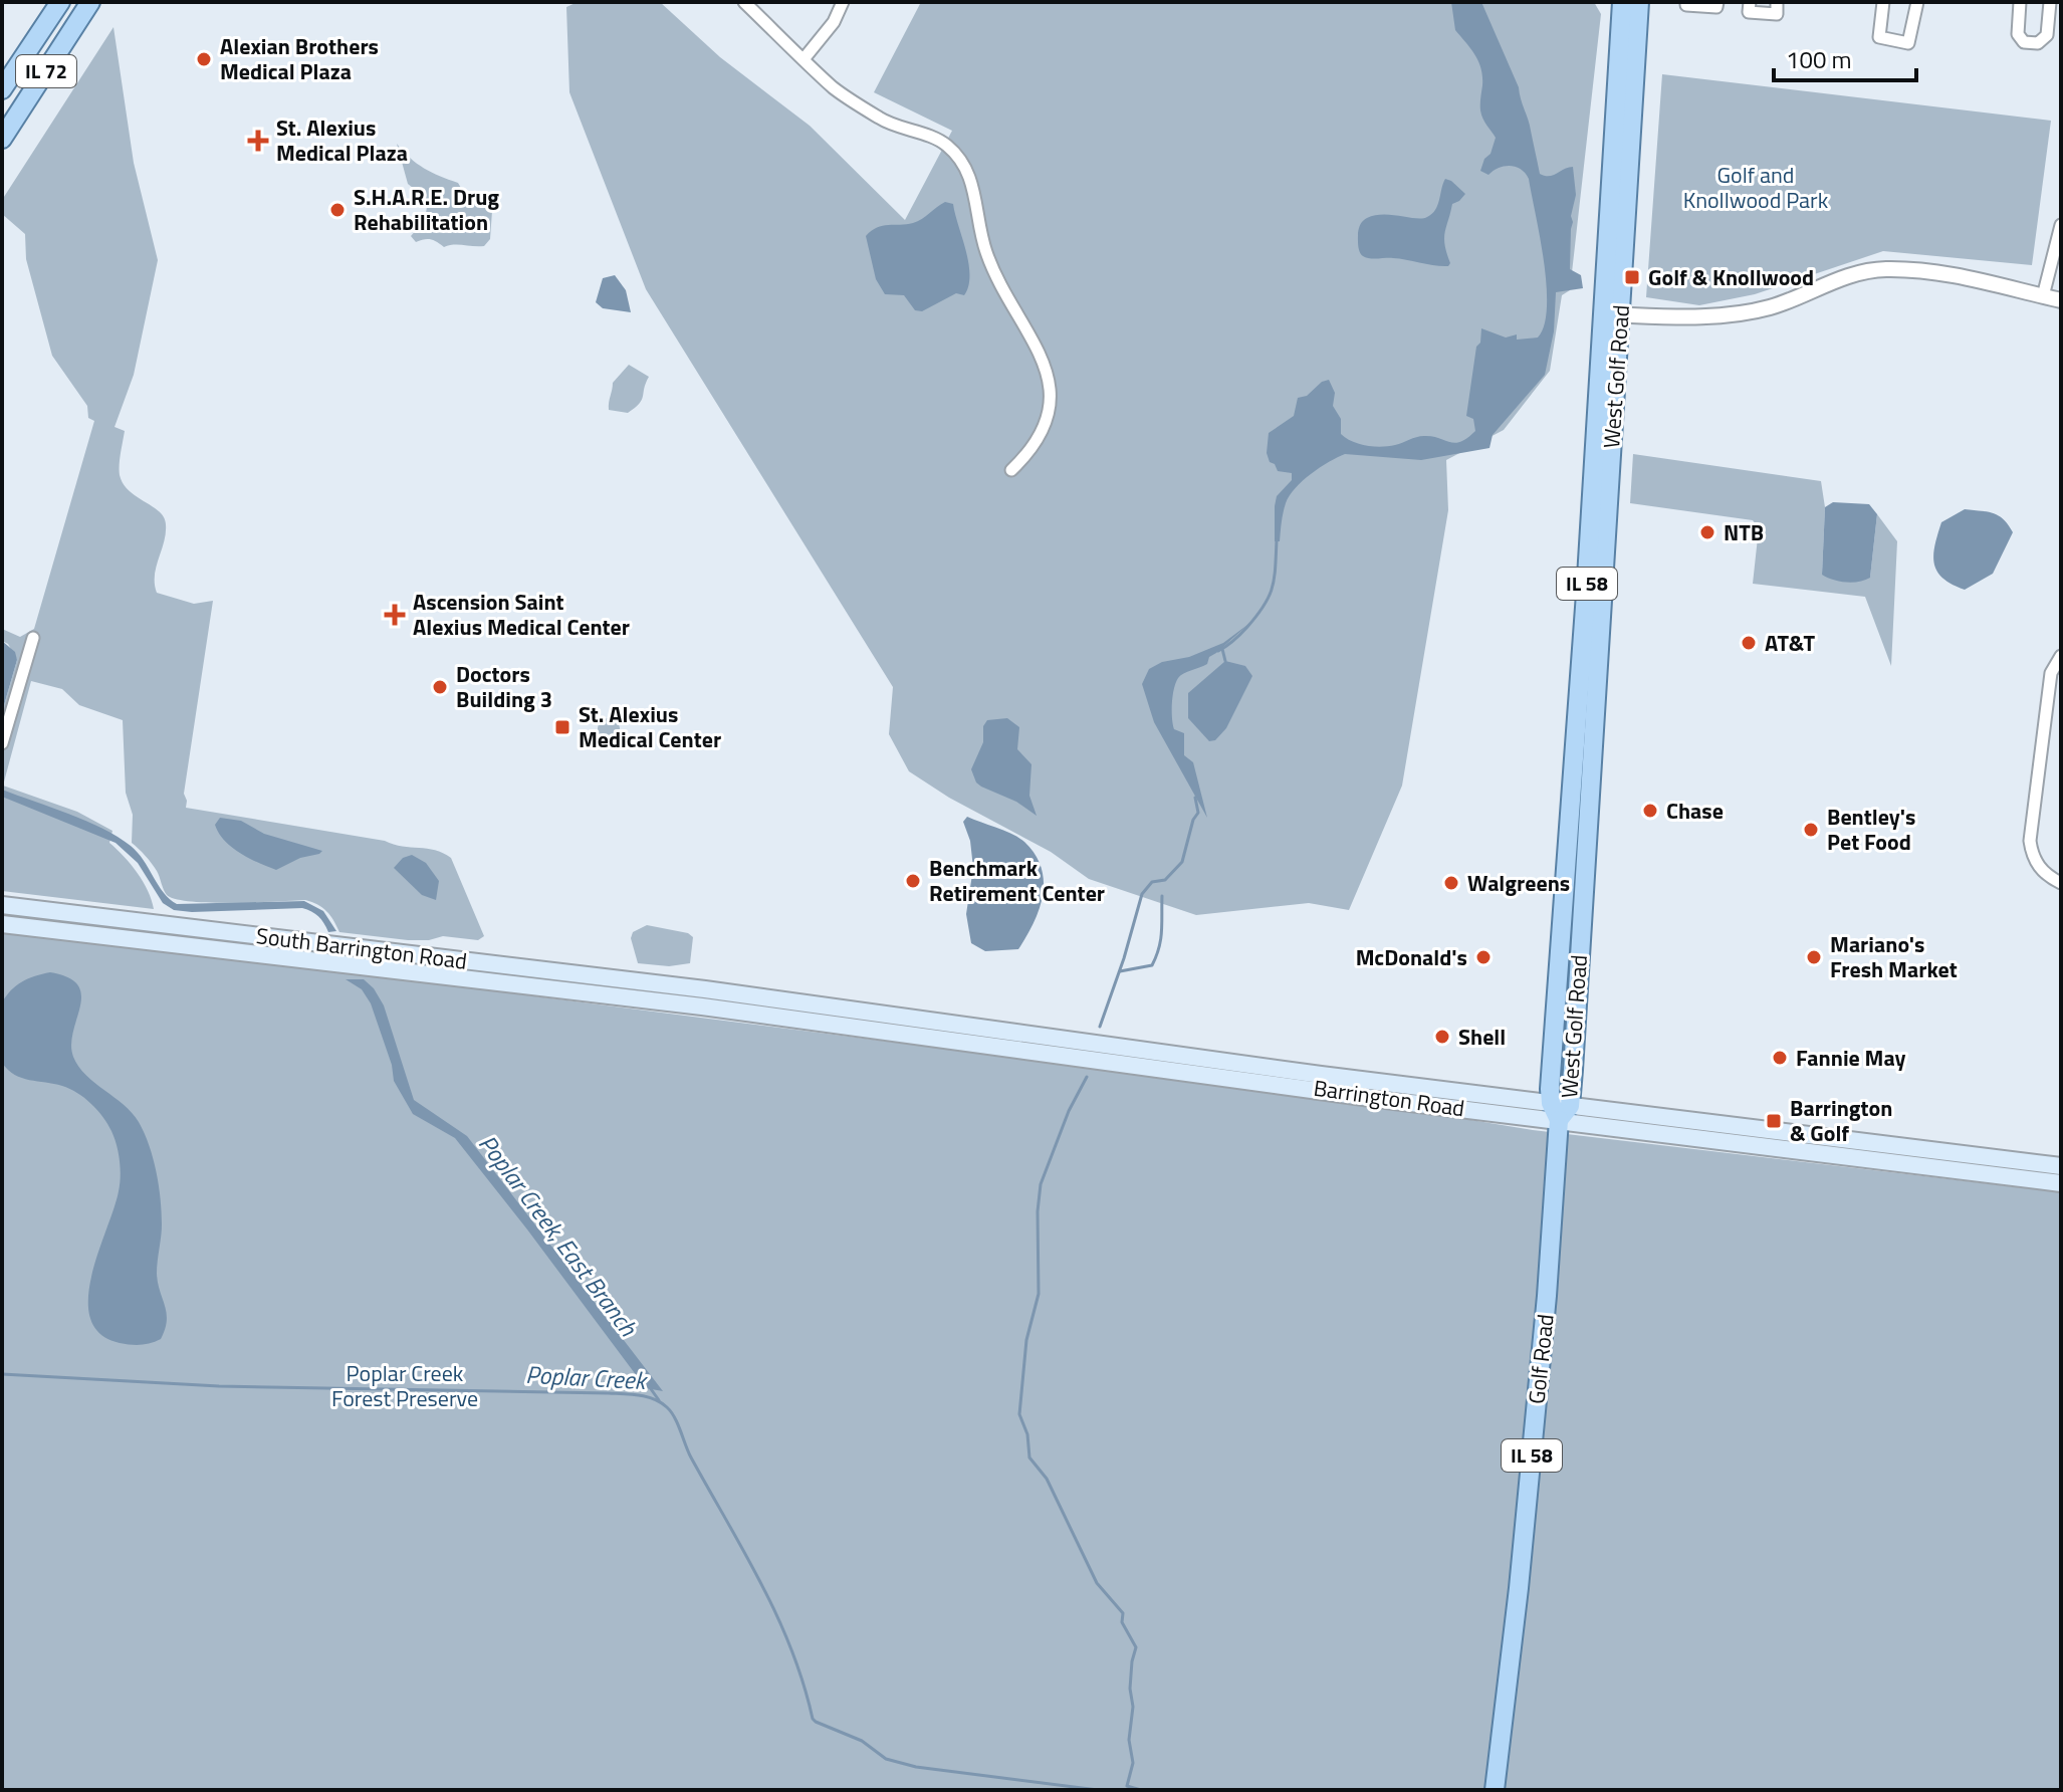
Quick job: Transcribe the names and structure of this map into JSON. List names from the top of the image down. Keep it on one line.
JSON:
{"streets":{"main road":["IL 72","West Golf Road","IL 58","South Barrington Road","Barrington Road","Golf Road"]},"crossings":[["West Golf Road","Barrington Road"],["West Golf Road","Golf Road"],["South Barrington Road","Barrington Road"],["Barrington Road","Golf Road"]],"water":["Poplar Creek, East Branch","Poplar Creek"],"parks":["Golf and Knollwood Park","Poplar Creek Forest Preserve"],"places":{"other":["Alexian Brothers Medical Plaza","S.H.A.R.E. Drug Rehabilitation","NTB","AT&T","Doctors Building 3","Chase","Bentley's Pet Food","Benchmark Retirement Center","Walgreens","McDonald's","Mariano's Fresh Market","Shell","Fannie May"],"health":["St. Alexius Medical Plaza","Ascension Saint Alexius Medical Center"],"transit":["Golf & Knollwood","St. Alexius Medical Center","Barrington & Golf"]},"scale_bar":"100 m"}
